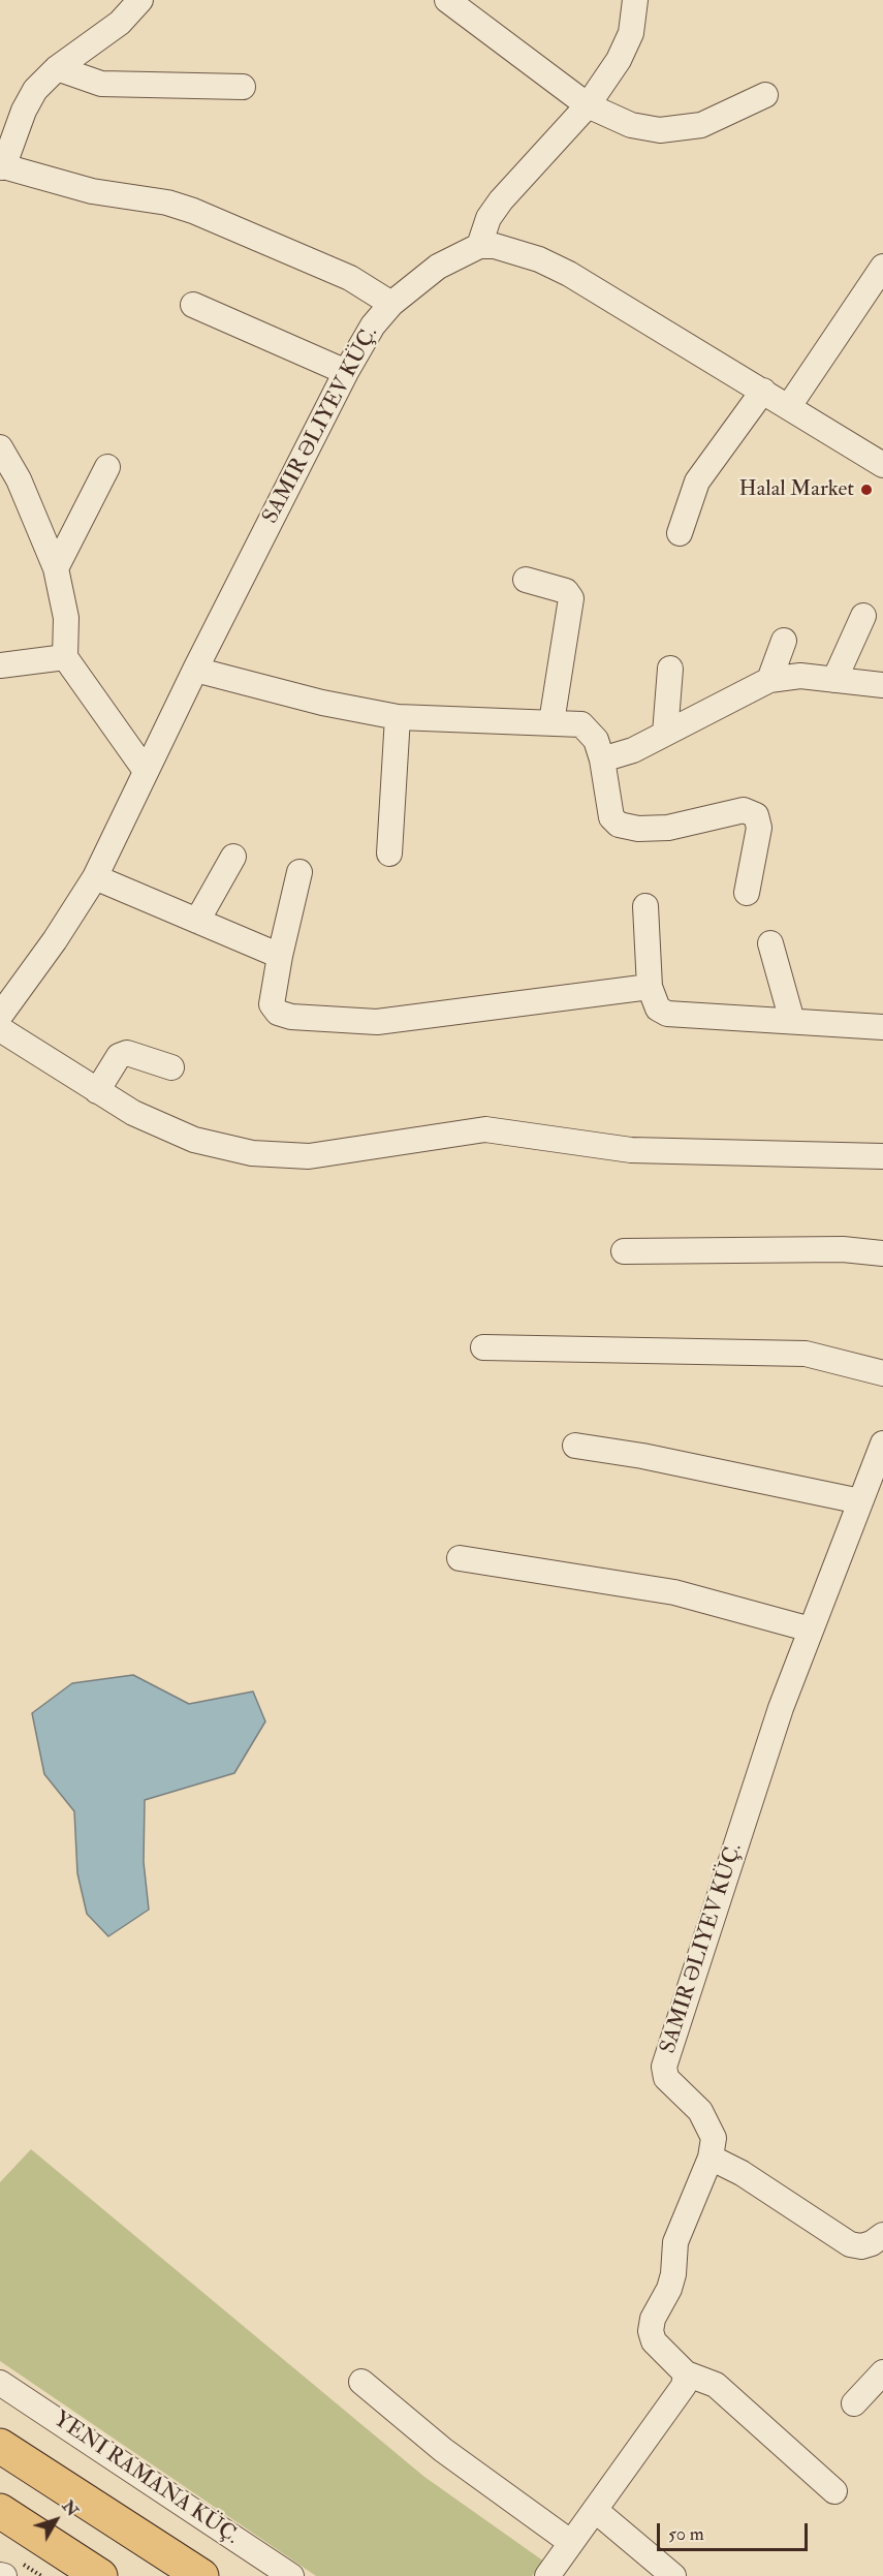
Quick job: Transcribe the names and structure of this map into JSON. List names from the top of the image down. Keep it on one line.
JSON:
{"streets":{"street":["SAMIR ƏLIYEV KÜÇ.","YENI RAMANA KÜÇ."]},"places":["Halal Market"],"scale_bar":"50 m","north":"top right"}
